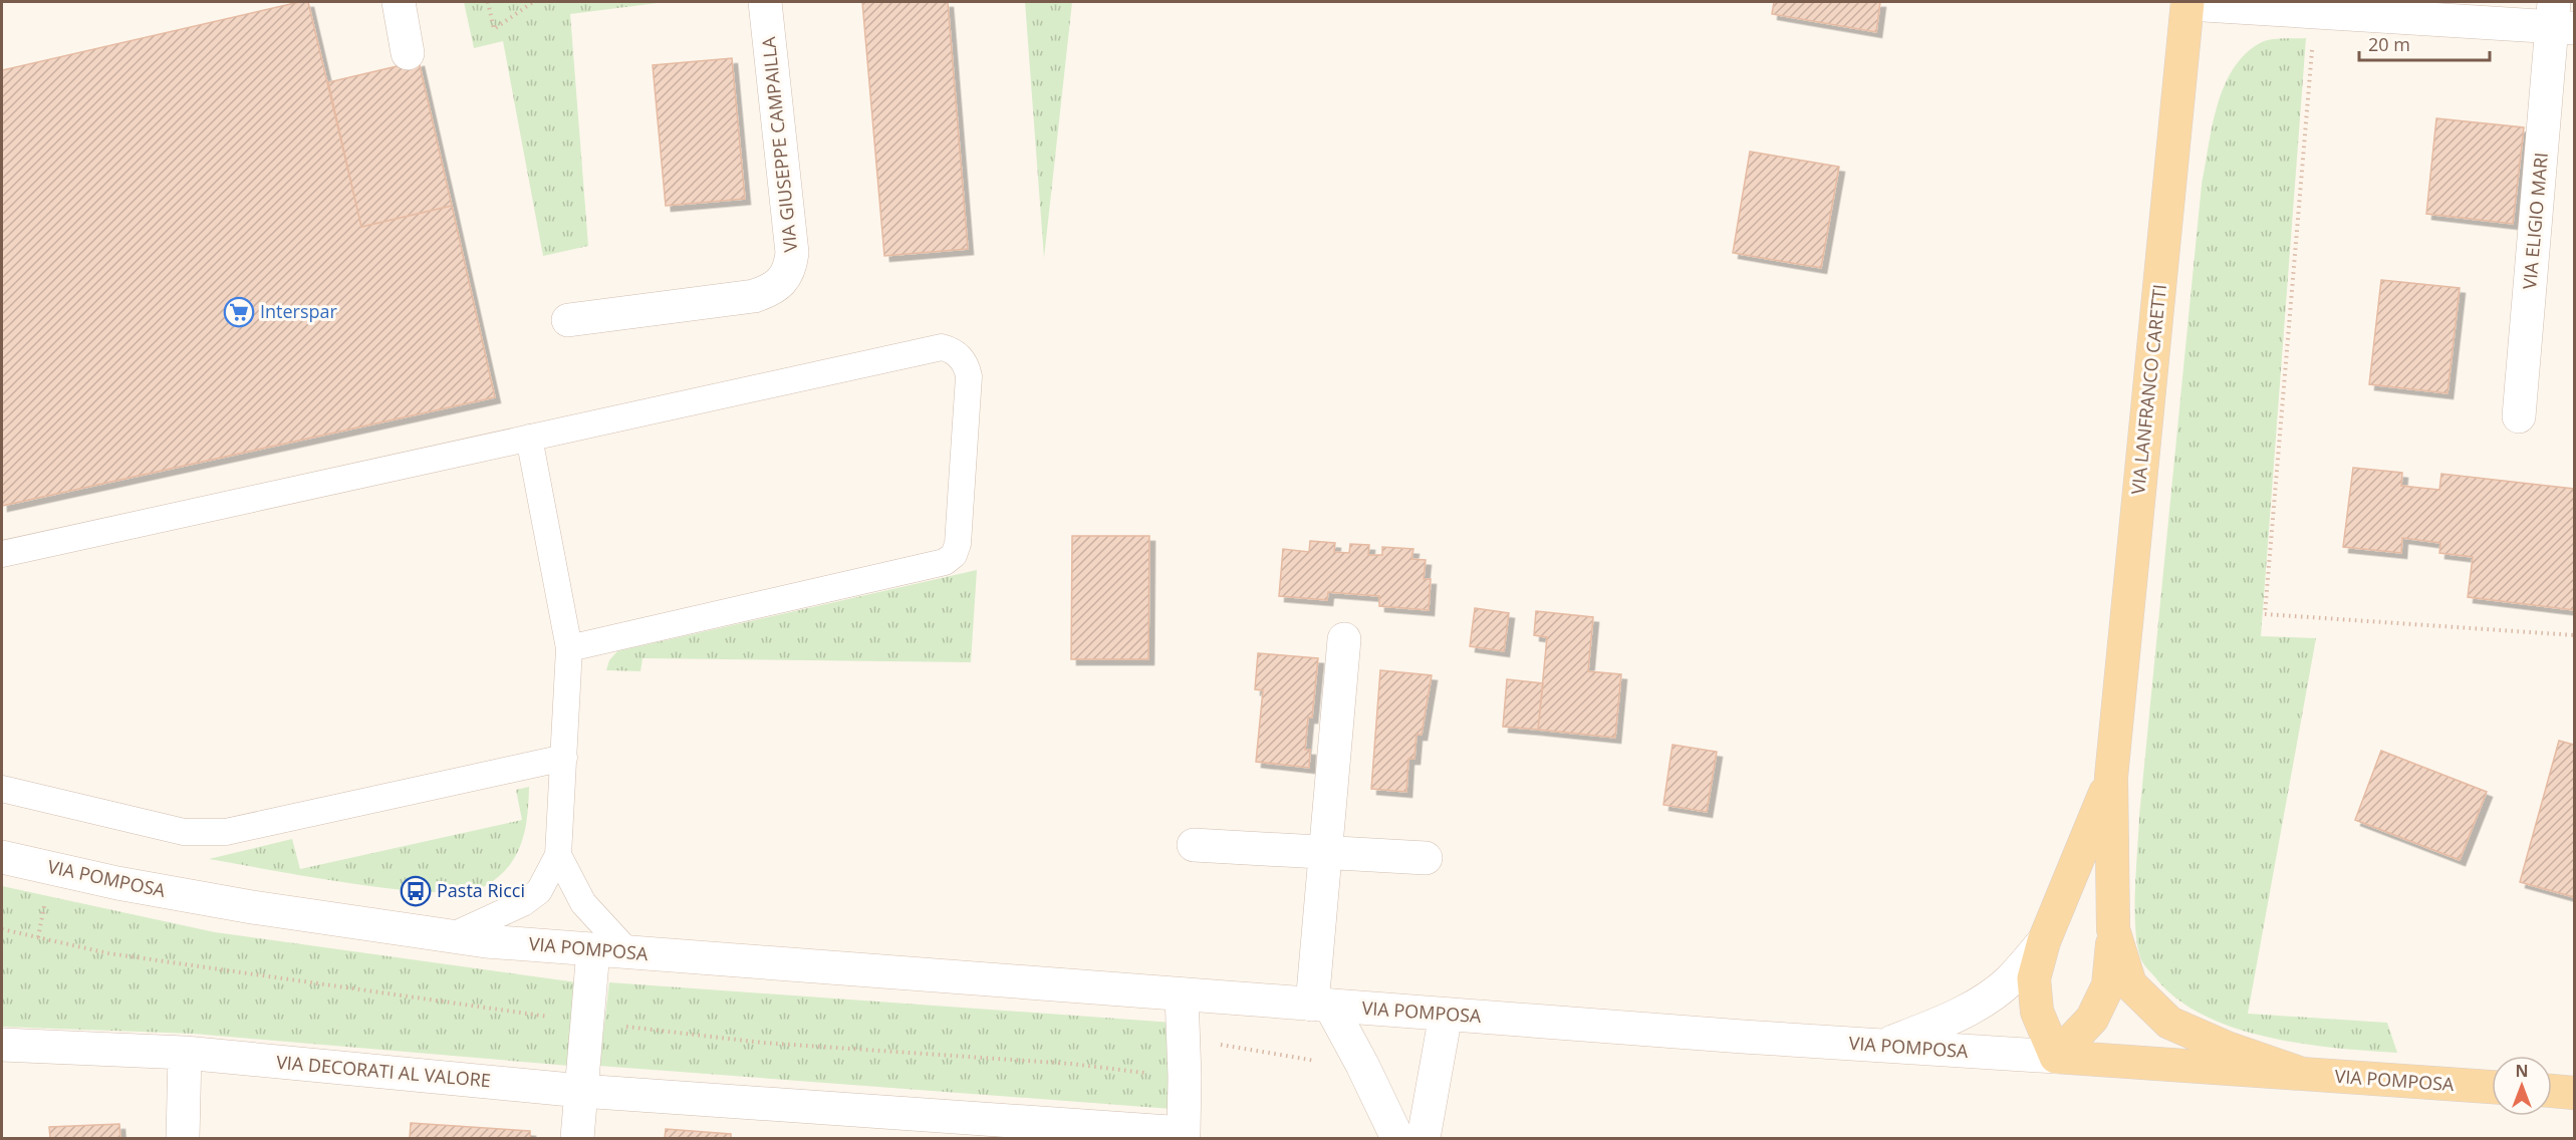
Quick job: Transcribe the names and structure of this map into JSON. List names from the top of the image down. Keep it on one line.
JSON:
{"streets":{"main road":["VIA LANFRANCO CARETTI","VIA POMPOSA"],"street":["VIA GIUSEPPE CAMPAILLA","VIA ELIGIO MARI","VIA DECORATI AL VALORE"]},"crossings":[["VIA ELIGIO MARI","VIA LANFRANCO CARETTI"],["VIA LANFRANCO CARETTI","VIA POMPOSA"]],"places":{"supermarket":["Interspar"],"bus stop":["Pasta Ricci"]},"scale_bar":"20 m","north":"top"}
